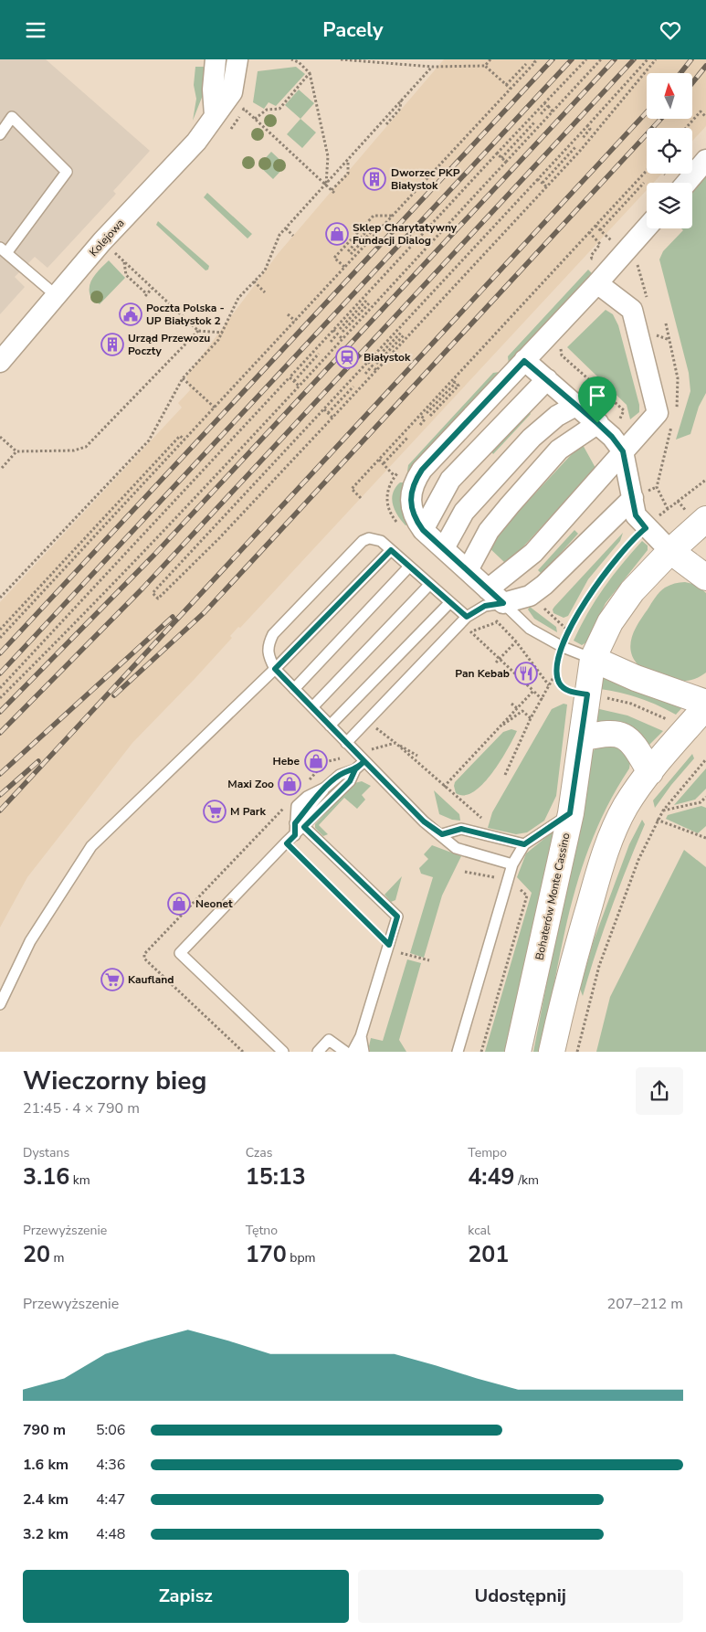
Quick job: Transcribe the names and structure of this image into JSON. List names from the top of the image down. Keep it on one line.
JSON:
{"streets":{"street":["Kolejowa","Bohaterów Monte Cassino"]},"places":{"building":["Dworzec PKP Białystok","Urząd Przewozu Poczty"],"shop":["Sklep Charytatywny Fundacji Dialog","Hebe","Maxi Zoo","Neonet"],"public building":["Poczta Polska - UP Białystok 2"],"station":["Białystok"],"restaurant":["Pan Kebab"],"supermarket":["M Park","Kaufland"]},"north":"top","page":{"header":"Pacely","heading":["Wieczorny bieg","21:45 · 4 × 790 m"],"stats":[["Dystans","3.16 km"],["Czas","15:13"],["Tempo","4:49 /km"],["Przewyższenie","20 m"],["Tętno","170 bpm"],["kcal","201"]],"chart":["Przewyższenie","207–212 m"],"list":[{"name":"790 m","note":"5:06"},{"name":"1.6 km","note":"4:36"},{"name":"2.4 km","note":"4:47"},{"name":"3.2 km","note":"4:48"}],"buttons":["Zapisz","Udostępnij"]}}
